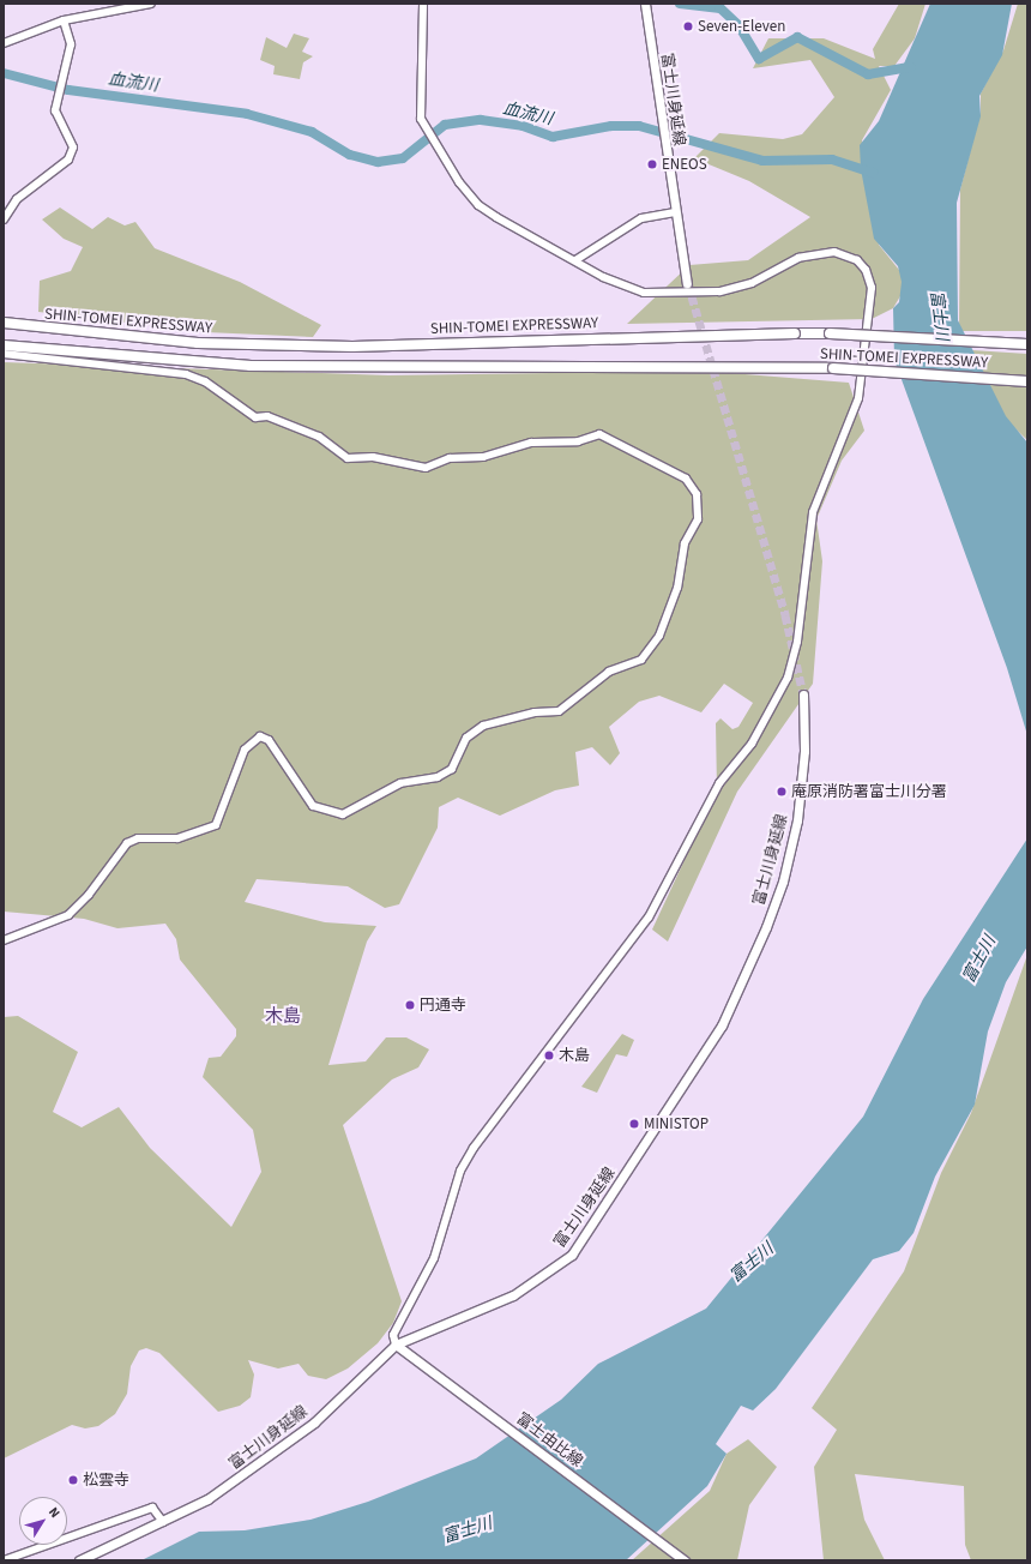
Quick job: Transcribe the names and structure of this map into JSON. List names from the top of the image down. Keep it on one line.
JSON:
{"streets":{"highway":["SHIN-TOMEI EXPRESSWAY"],"main road":["富士川身延線","富士由比線"]},"crossings":[["富士川身延線","富士由比線"]],"districts":["木島"],"water":["血流川","富士川"],"places":["Seven-Eleven","ENEOS","庵原消防署富士川分署","円通寺","木島","MINISTOP","松雲寺"],"north":"top right"}
